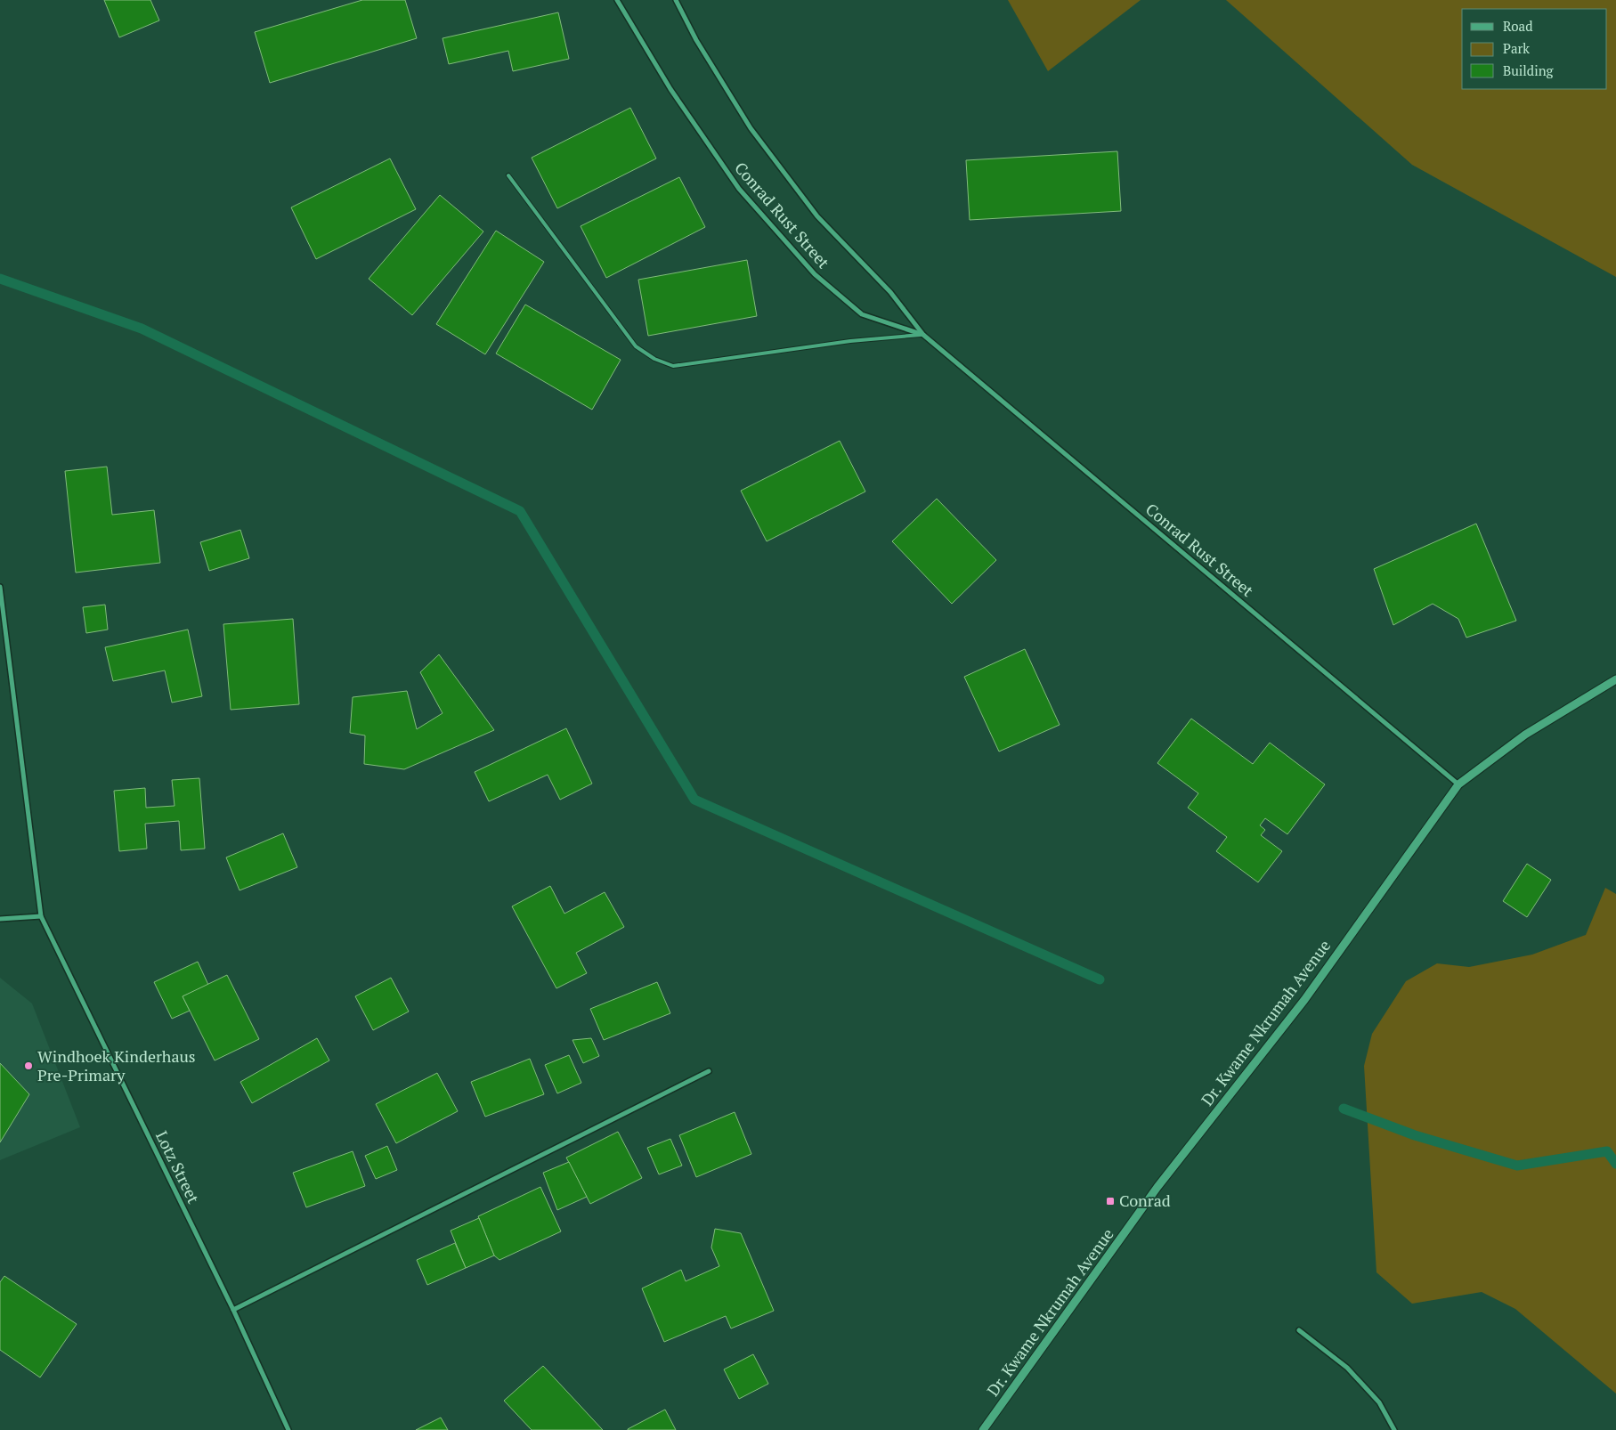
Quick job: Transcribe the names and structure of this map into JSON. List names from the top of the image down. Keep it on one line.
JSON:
{"streets":{"street":["Conrad Rust Street","Dr. Kwame Nkrumah Avenue","Lotz Street"]},"crossings":[["Conrad Rust Street","Dr. Kwame Nkrumah Avenue"]],"places":{"other":["Windhoek Kinderhaus Pre-Primary"],"transit":["Conrad"]},"legend":["Road","Park","Building"]}
